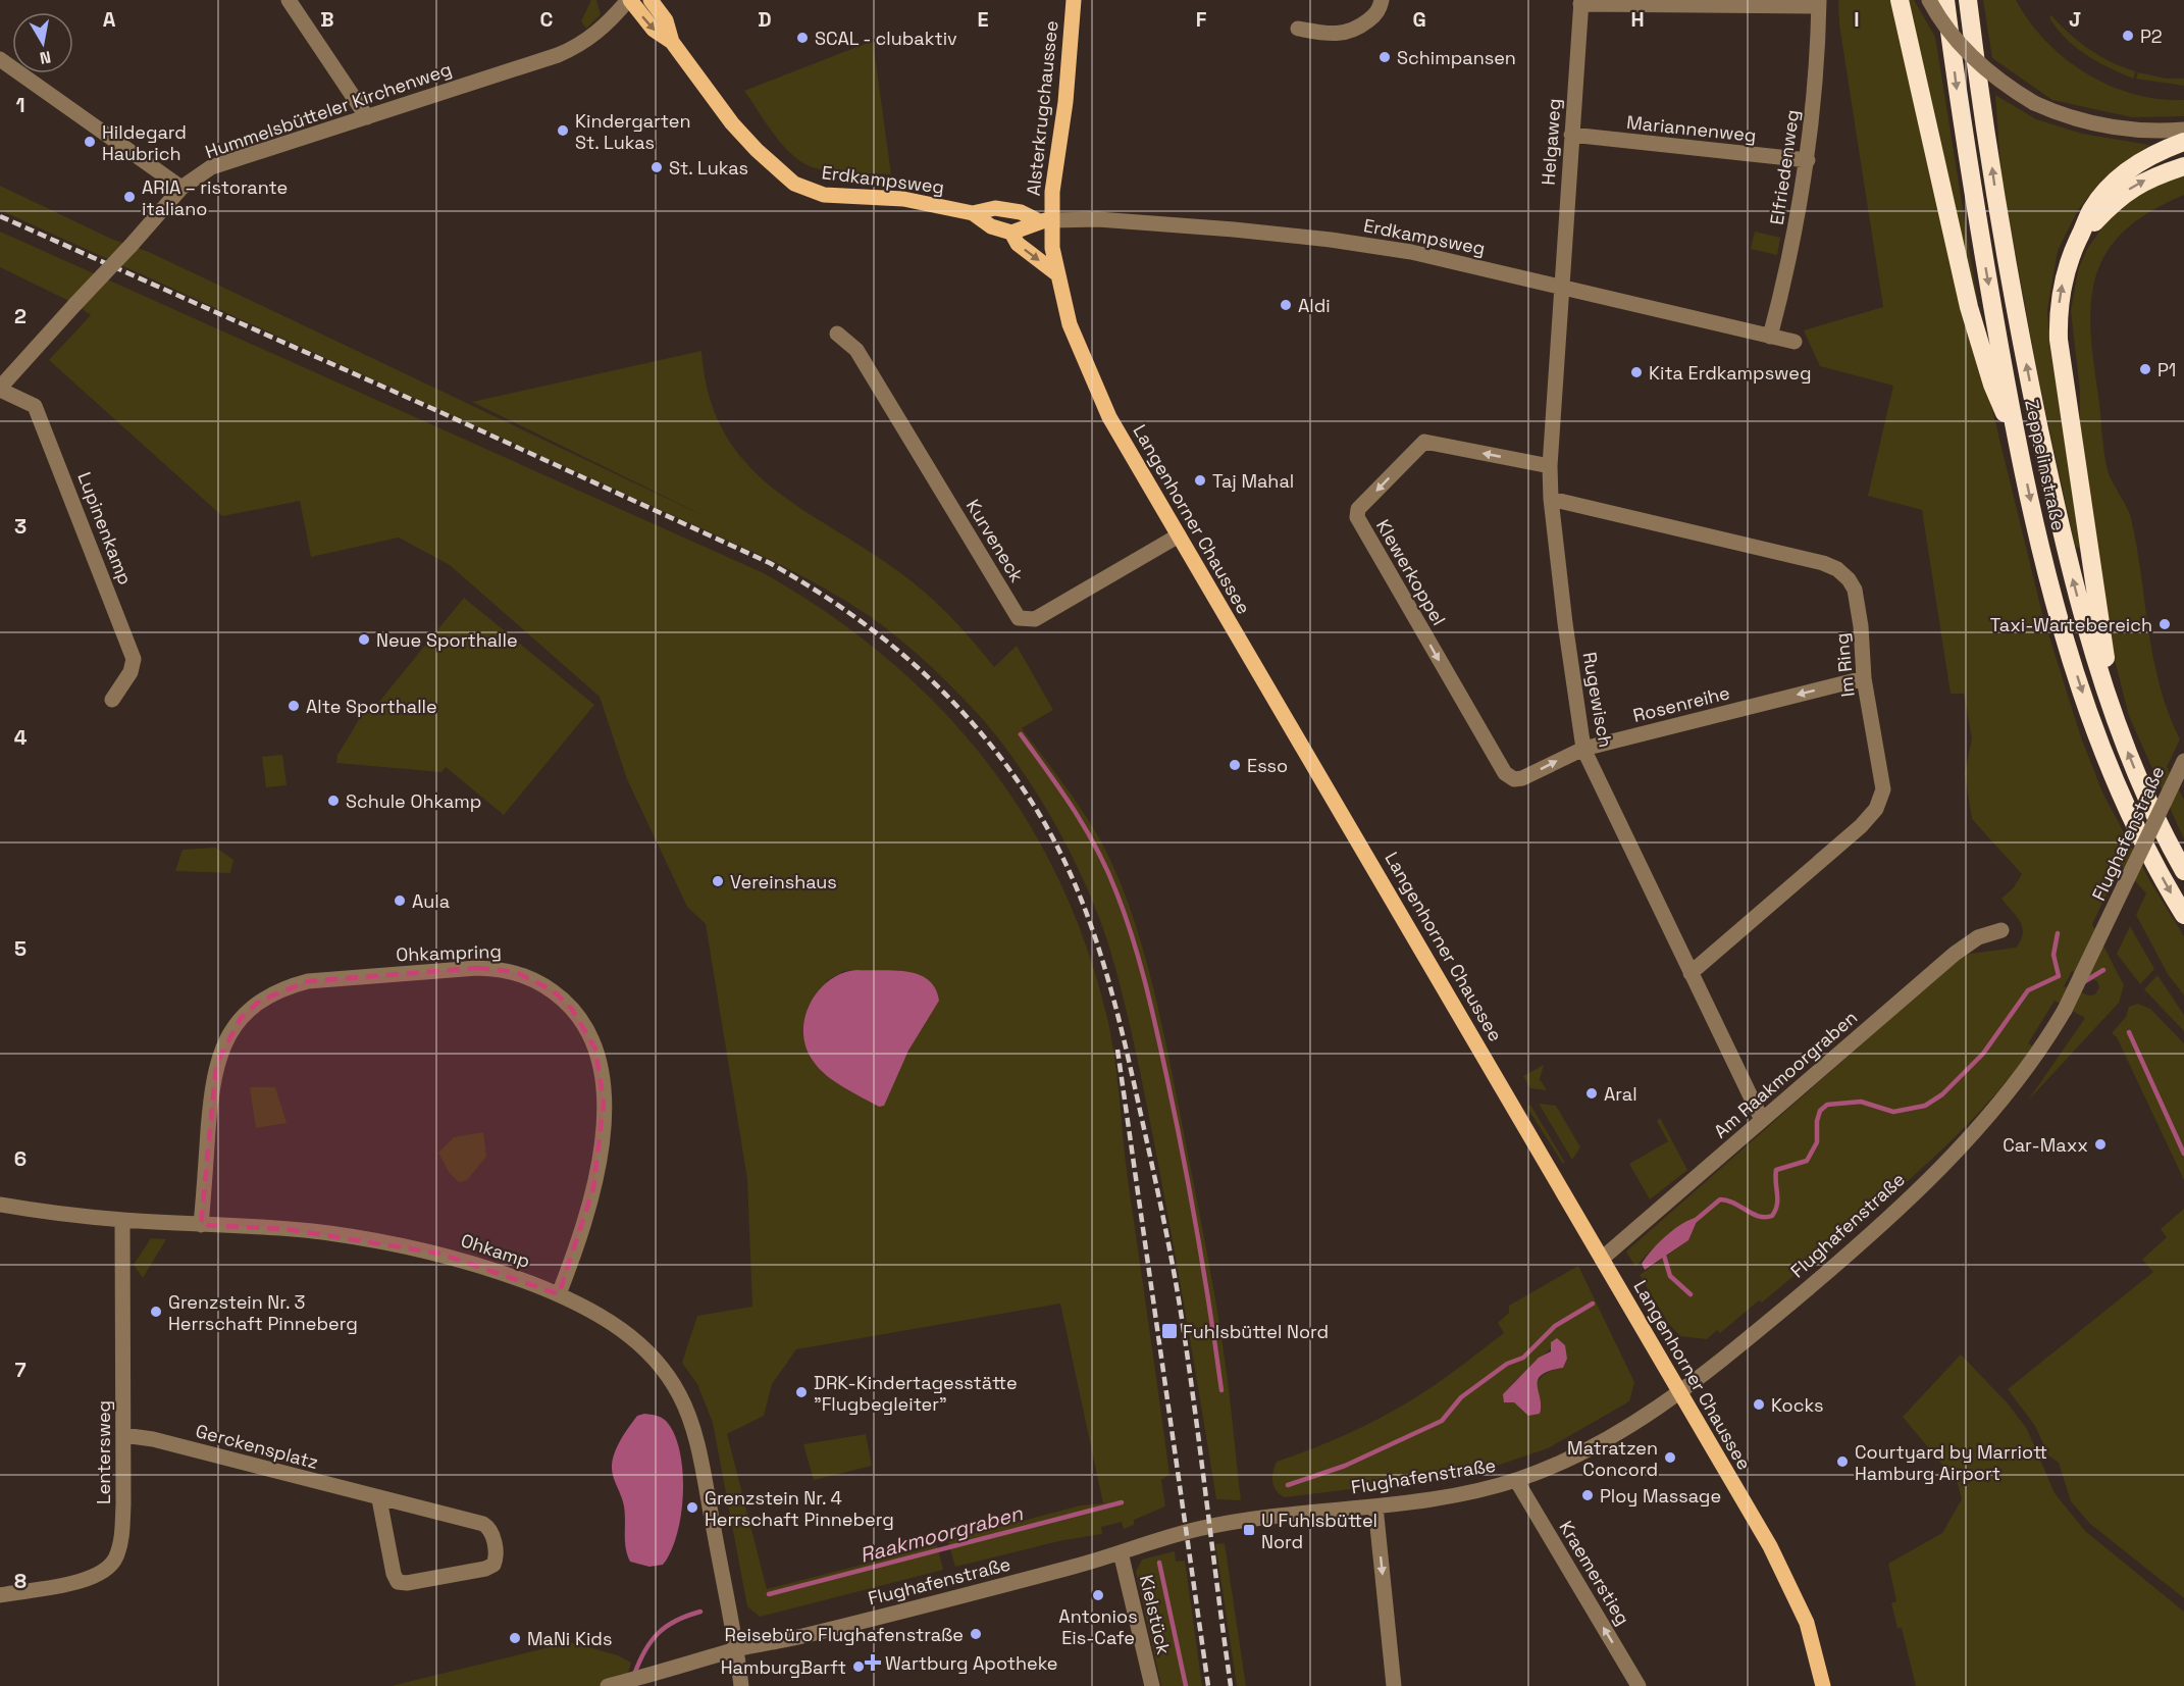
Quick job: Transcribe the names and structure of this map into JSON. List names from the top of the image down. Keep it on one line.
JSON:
{"streets":{"highway":["Zeppelinstraße"],"main road":["Alsterkrugchaussee","Erdkampsweg","Langenhorner Chaussee"],"street":["Hummelsbütteler Kirchenweg","Mariannenweg","Helgaweg","Elfriedenweg","Lupinenkamp","Kurveneck","Klewerkoppel","Im Ring","Rugewisch","Rosenreihe","Flughafenstraße","Ohkampring","Am Raakmoorgraben","Ohkamp","Gerckensplatz","Lentersweg","Kraemerstieg","Kielstück"]},"crossings":[["Alsterkrugchaussee","Erdkampsweg"],["Alsterkrugchaussee","Langenhorner Chaussee"],["Hummelsbütteler Kirchenweg","Erdkampsweg"],["Hummelsbütteler Kirchenweg","Lupinenkamp"],["Mariannenweg","Helgaweg"],["Mariannenweg","Elfriedenweg"],["Helgaweg","Erdkampsweg"],["Helgaweg","Rugewisch"],["Elfriedenweg","Erdkampsweg"],["Erdkampsweg","Langenhorner Chaussee"],["Erdkampsweg","Rugewisch"],["Langenhorner Chaussee","Kurveneck"],["Langenhorner Chaussee","Flughafenstraße"],["Langenhorner Chaussee","Am Raakmoorgraben"],["Klewerkoppel","Rugewisch"],["Klewerkoppel","Rosenreihe"],["Im Ring","Rugewisch"],["Im Ring","Rosenreihe"],["Rugewisch","Rosenreihe"],["Rugewisch","Am Raakmoorgraben"],["Flughafenstraße","Ohkamp"],["Flughafenstraße","Kraemerstieg"],["Flughafenstraße","Kielstück"],["Ohkampring","Ohkamp"],["Ohkamp","Lentersweg"],["Gerckensplatz","Lentersweg"]],"one_way":["Kraemerstieg"],"water":["Raakmoorgraben"],"places":{"other":["P2","SCAL - clubaktiv","Schimpansen","Kindergarten St. Lukas","Hildegard Haubrich","St. Lukas","ARIA – ristorante italiano","Aldi","P1","Kita Erdkampsweg","Taj Mahal","Taxi-Wartebereich","Neue Sporthalle","Alte Sporthalle","Esso","Schule Ohkamp","Vereinshaus","Aula","Aral","Car-Maxx","Grenzstein Nr. 3 Herrschaft Pinneberg","DRK-Kindertagesstätte \"Flugbegleiter\"","Kocks","Matratzen Concord","Courtyard by Marriott Hamburg Airport","Ploy Massage","Grenzstein Nr. 4 Herrschaft Pinneberg","Antonios Eis-Cafe","Reisebüro Flughafenstraße","MaNi Kids","HamburgBarft"],"transit":["Fuhlsbüttel Nord","U Fuhlsbüttel Nord"],"health":["Wartburg Apotheke"]},"north":"bottom","grid":{"columns":["A","B","C","D","E","F","G","H","I","J"],"rows":["1","2","3","4","5","6","7","8"]}}
